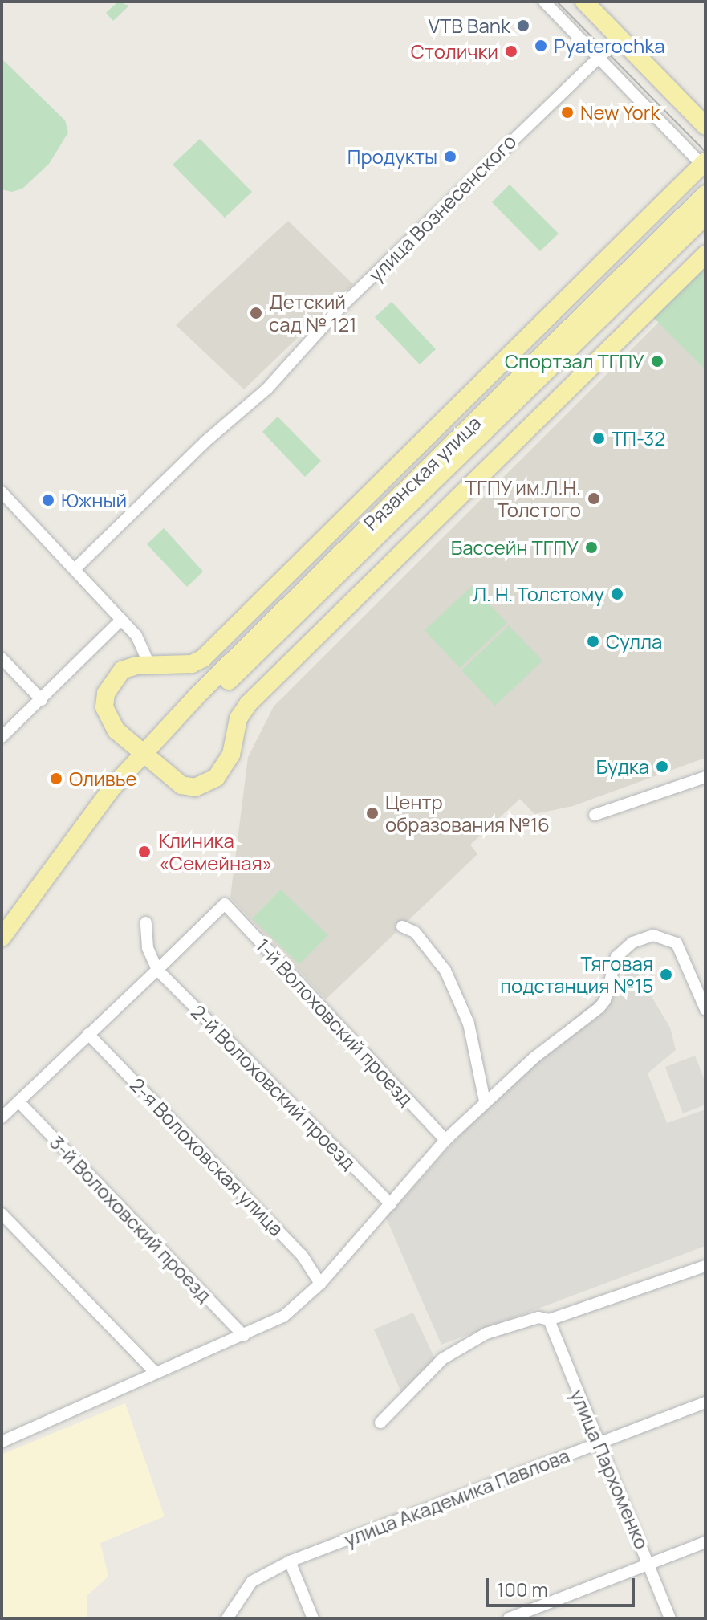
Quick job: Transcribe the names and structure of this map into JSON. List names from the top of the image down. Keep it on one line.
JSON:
{"streets":{"main road":["Рязанская улица"],"street":["улица Вознесенского","1-й Волоховский проезд","2-й Волоховский проезд","2-я Волоховская улица","3-й Волоховский проезд","улица Пархоменко","улица Академика Павлова"]},"crossings":[["1-й Волоховский проезд","2-й Волоховский проезд"],["улица Пархоменко","улица Академика Павлова"]],"places":["VTB Bank","Pyaterochka","Столички","New York","Продукты","Детский сад № 121","Спортзал ТГПУ","ТП-32","ТГПУ им.Л.Н. Толстого","Южный","Бассейн ТГПУ","Л. Н. Толстому","Сулла","Будка","Оливье","Центр образования №16","Клиника «Семейная»","Тяговая подстанция №15"],"scale_bar":"100 m"}
